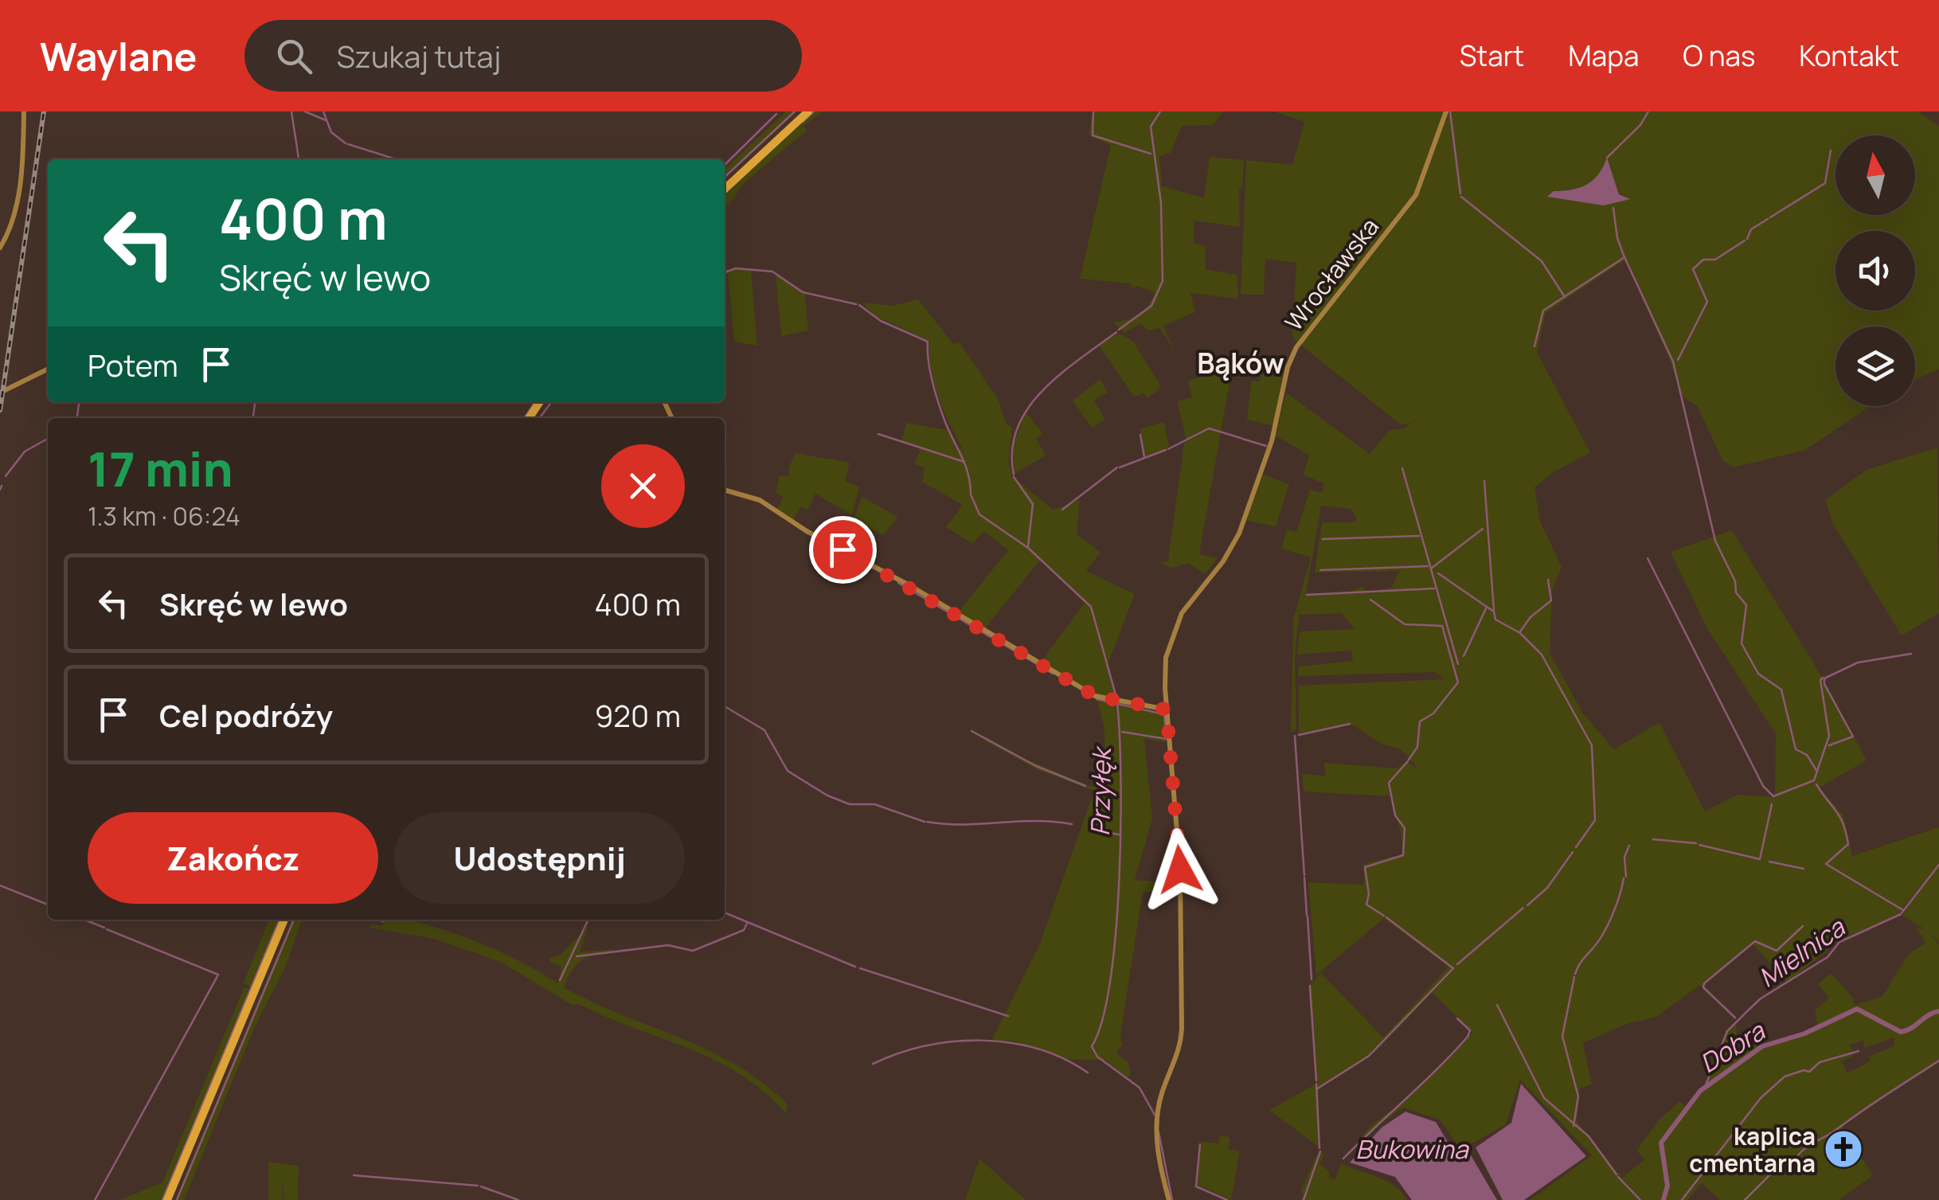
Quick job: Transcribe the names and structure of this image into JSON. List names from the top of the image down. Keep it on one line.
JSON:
{"streets":{"street":["Wrocławska"]},"districts":["Bąków"],"water":["Przyłęk","Mielnica","Dobra","Bukowina"],"places":{"church":["kaplica cmentarna"]},"north":"top","page":{"header":"Waylane","search":"Szukaj tutaj","nav":["Start","Mapa","O nas","Kontakt"],"turn":["400 m","Skręć w lewo"],"then":"Potem","heading":["17 min","1.3 km · 06:24"],"list":[{"name":"Skręć w lewo","value":"400 m"},{"name":"Cel podróży","value":"920 m"}],"buttons":["Zakończ","Udostępnij"]}}
